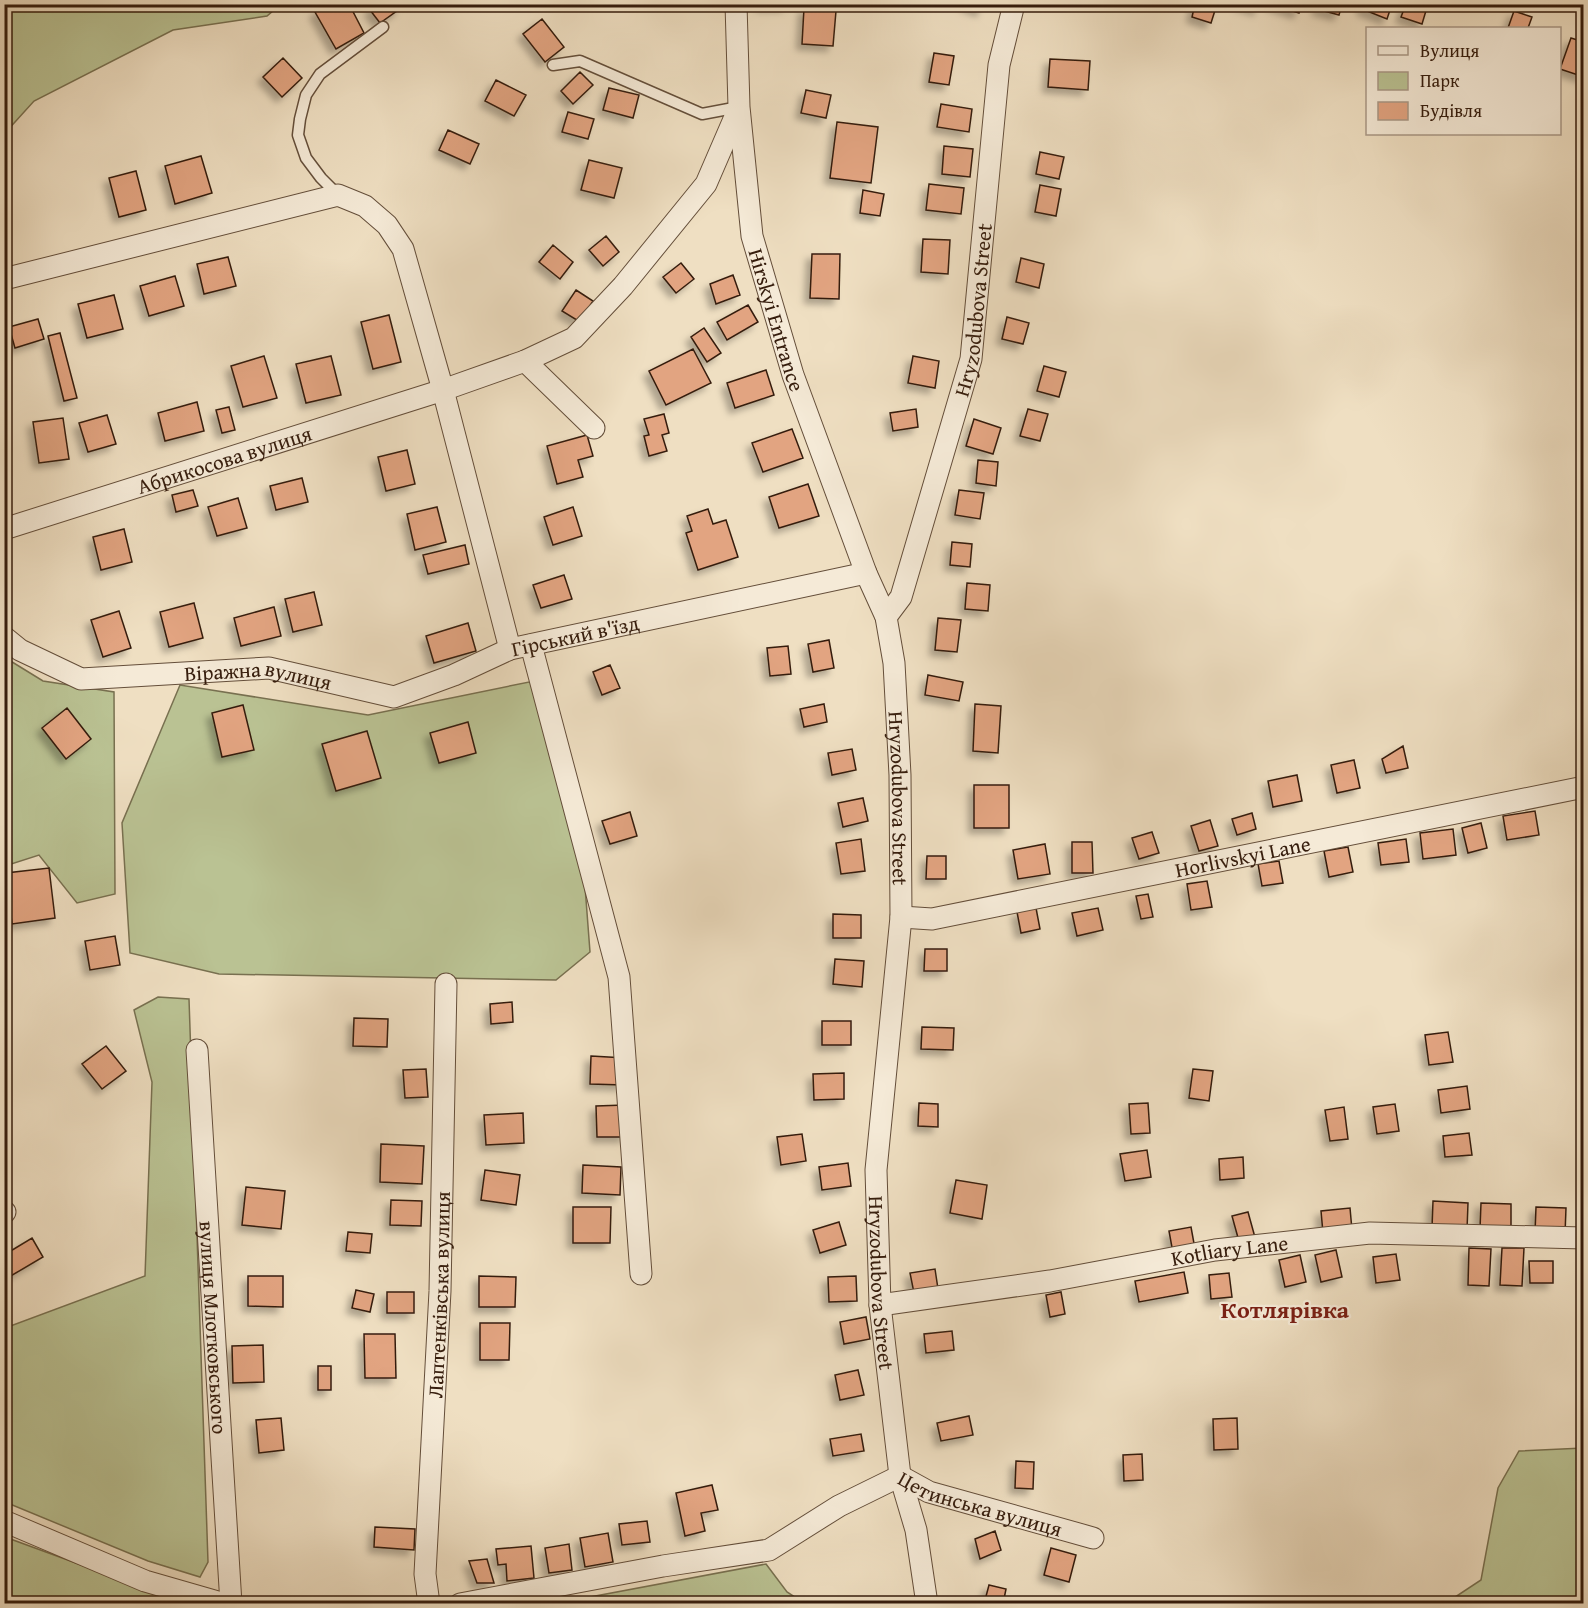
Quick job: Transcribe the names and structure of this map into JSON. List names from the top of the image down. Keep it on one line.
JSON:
{"streets":{"street":["Hryzodubova Street","Hirskyi Entrance","Абрикосова вулиця","Гірський в'їзд","Віражна вулиця","Horlivskyi Lane","Kotliary Lane","Лаптенківська вулиця","вулиця Млотковського","Цетинська вулиця"]},"crossings":[["Hryzodubova Street","Hirskyi Entrance"],["Hryzodubova Street","Horlivskyi Lane"],["Hryzodubova Street","Kotliary Lane"],["Hryzodubova Street","Цетинська вулиця"],["Hirskyi Entrance","Гірський в'їзд"],["Абрикосова вулиця","Гірський в'їзд"],["Гірський в'їзд","Віражна вулиця"]],"districts":["Котлярівка"],"legend":["Вулиця","Парк","Будівля"]}
